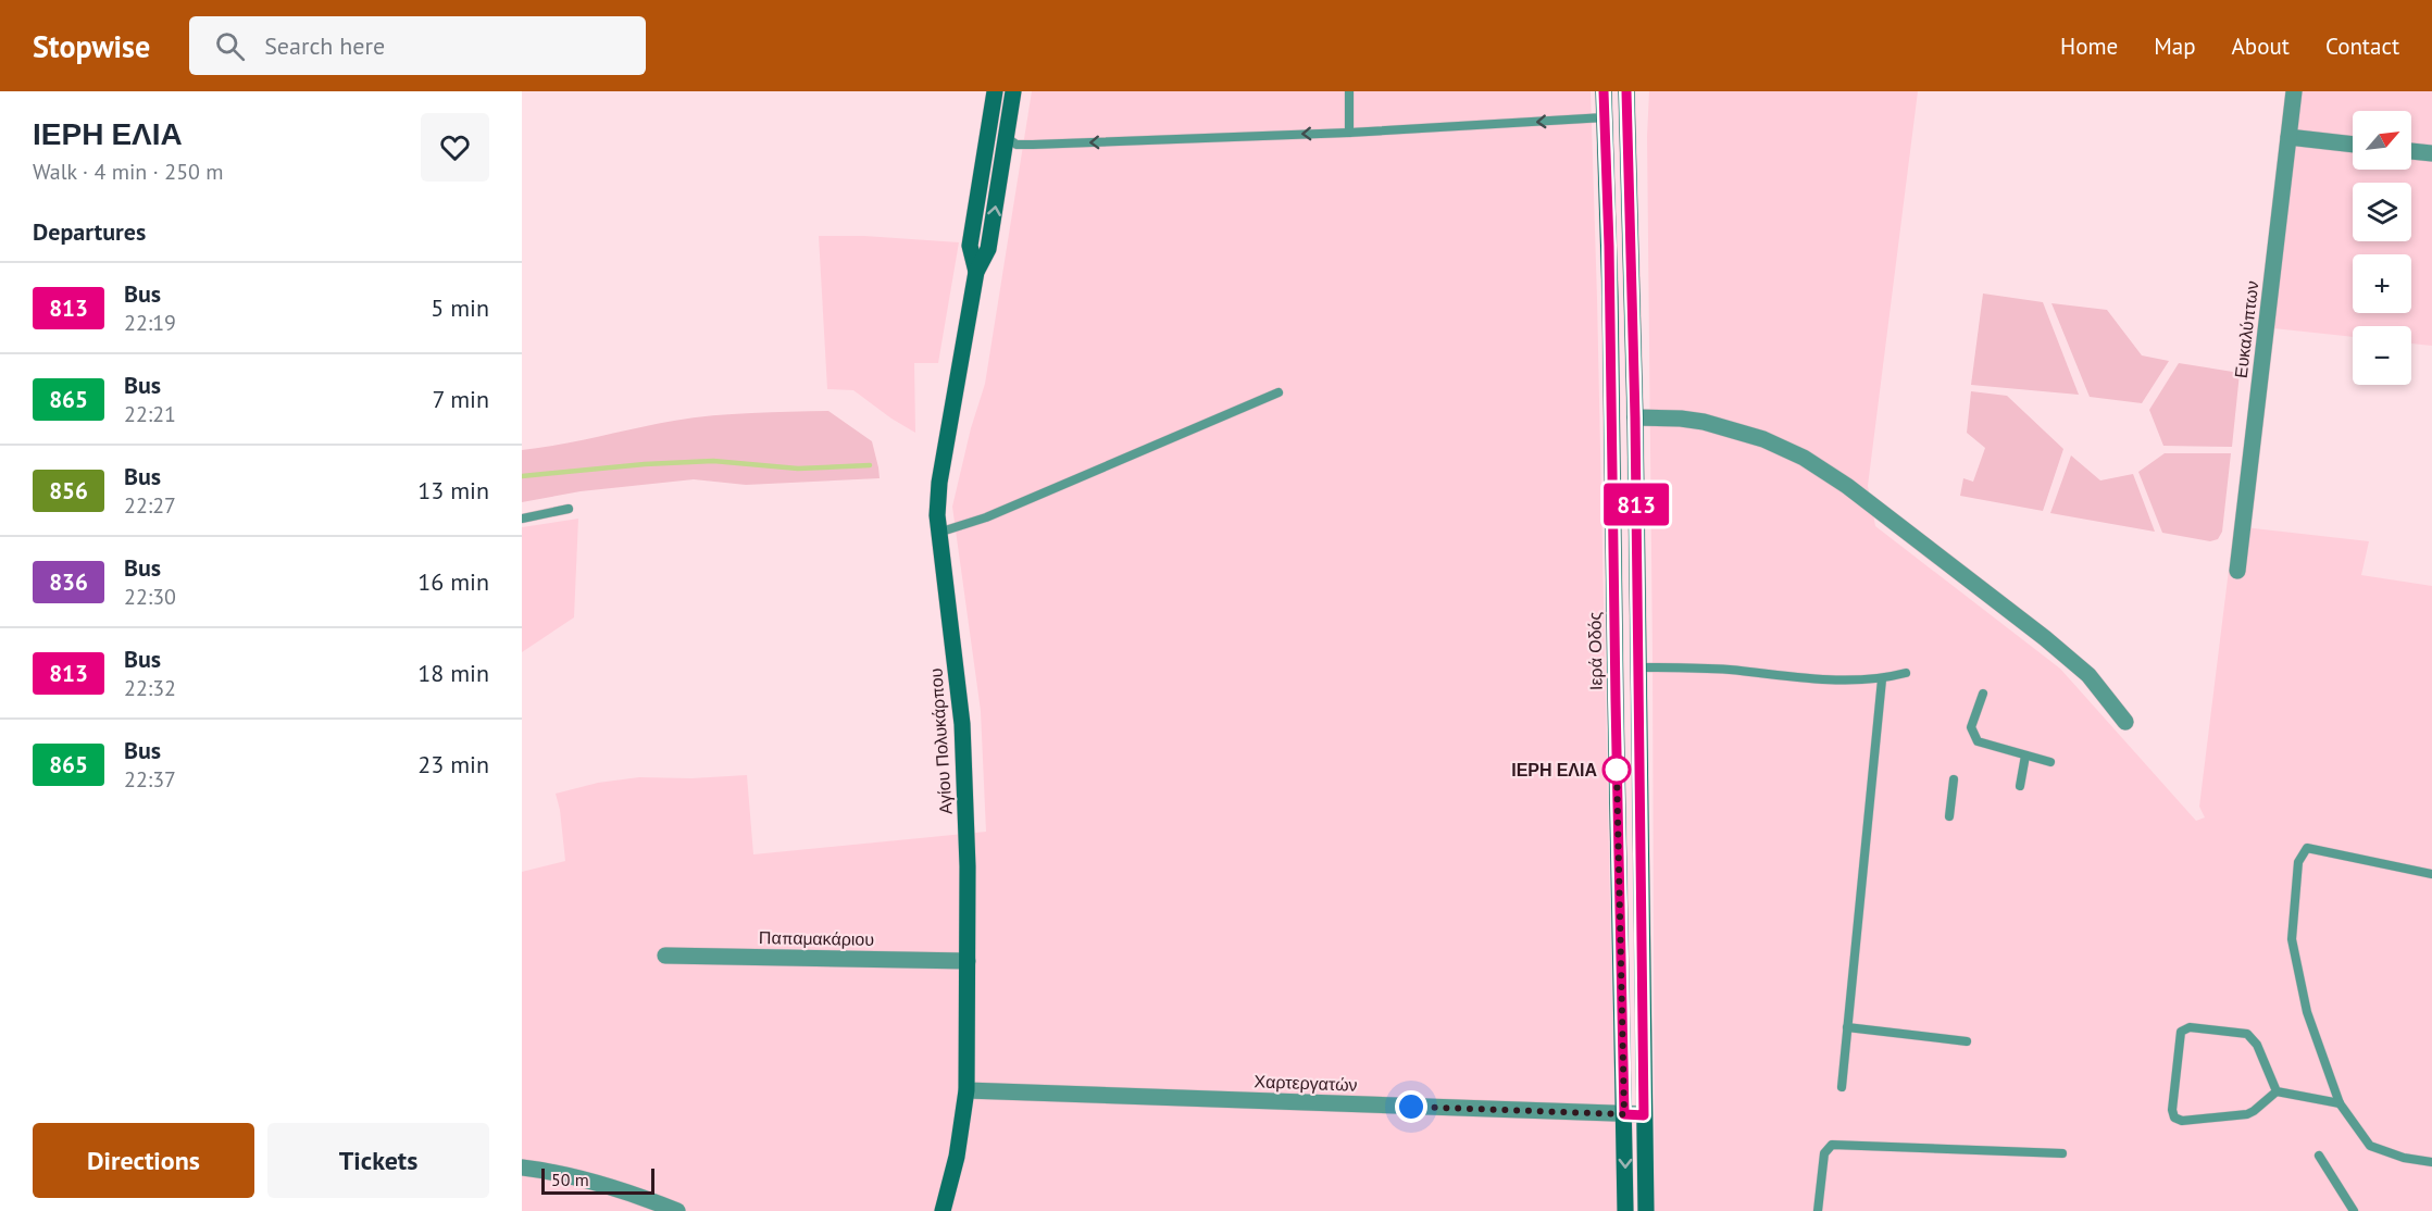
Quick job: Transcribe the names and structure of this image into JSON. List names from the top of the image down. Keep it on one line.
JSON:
{"streets":{"main road":["Ιερά Οδός","Αγίου Πολυκάρπου"],"street":["Ευκαλύπτων","Παπαμακάριου","Χαρτεργατών"]},"crossings":[["Ιερά Οδός","Χαρτεργατών"],["Αγίου Πολυκάρπου","Παπαμακάριου"],["Αγίου Πολυκάρπου","Χαρτεργατών"]],"places":["ΙΕΡΗ ΕΛΙΑ"],"lines":["bus line 813"],"scale_bar":"50 m","north":"top right","page":{"header":"Stopwise","search":"Search here","nav":["Home","Map","About","Contact"],"heading":[["ΙΕΡΗ ΕΛΙΑ","Walk · 4 min · 250 m"],"Departures"],"on_map":"813","map_buttons":["+","−"],"list":[{"mark":"813","name":"Bus","note":"22:19","value":"5 min"},{"mark":"865","name":"Bus","note":"22:21","value":"7 min"},{"mark":"856","name":"Bus","note":"22:27","value":"13 min"},{"mark":"836","name":"Bus","note":"22:30","value":"16 min"},{"mark":"813","name":"Bus","note":"22:32","value":"18 min"},{"mark":"865","name":"Bus","note":"22:37","value":"23 min"}],"buttons":["Directions","Tickets"],"scale":"50 m"}}
